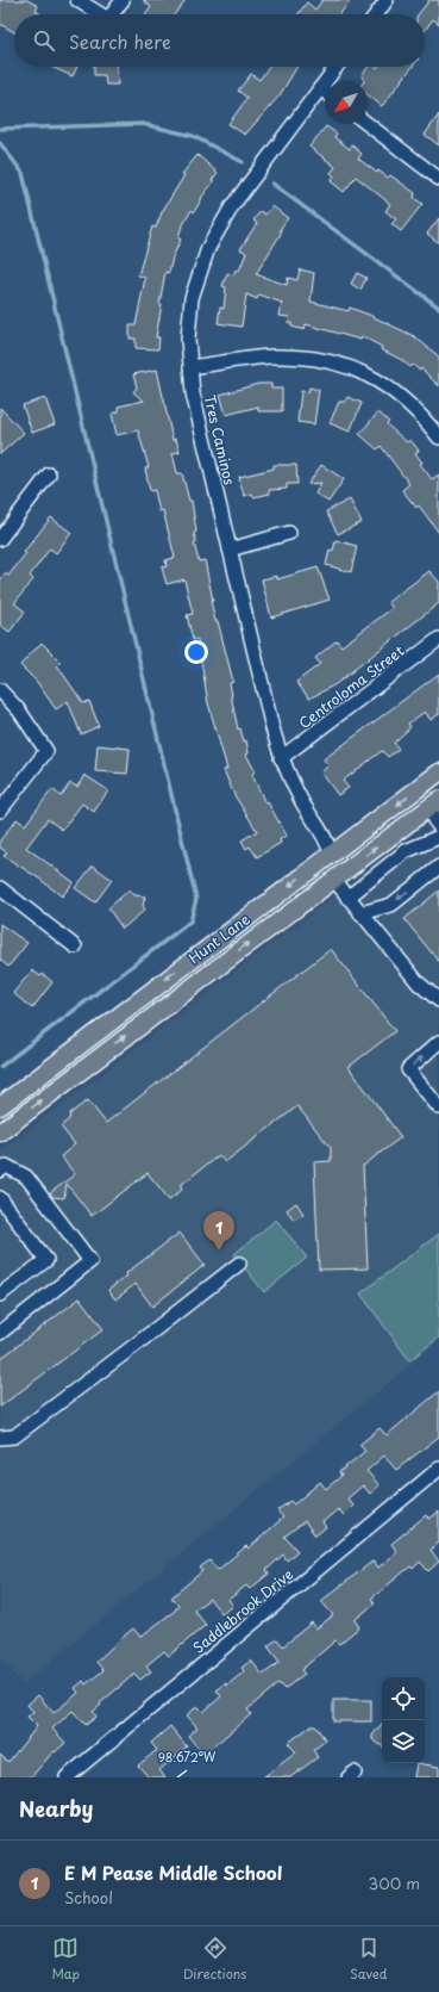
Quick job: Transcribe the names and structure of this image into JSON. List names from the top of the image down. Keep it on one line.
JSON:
{"streets":{"main road":["Hunt Lane"],"street":["Tres Caminos","Centroloma Street","Saddlebrook Drive"]},"crossings":[["Tres Caminos","Centroloma Street"],["Tres Caminos","Hunt Lane"]],"north":"bottom left","page":{"search":"Search here","pins":"1","heading":"Nearby","list":[{"mark":"1","name":"E M Pease Middle School","note":"School","value":"300 m"}],"nav":["Map","Directions","Saved"]},"coordinates":["98.672°W"]}
